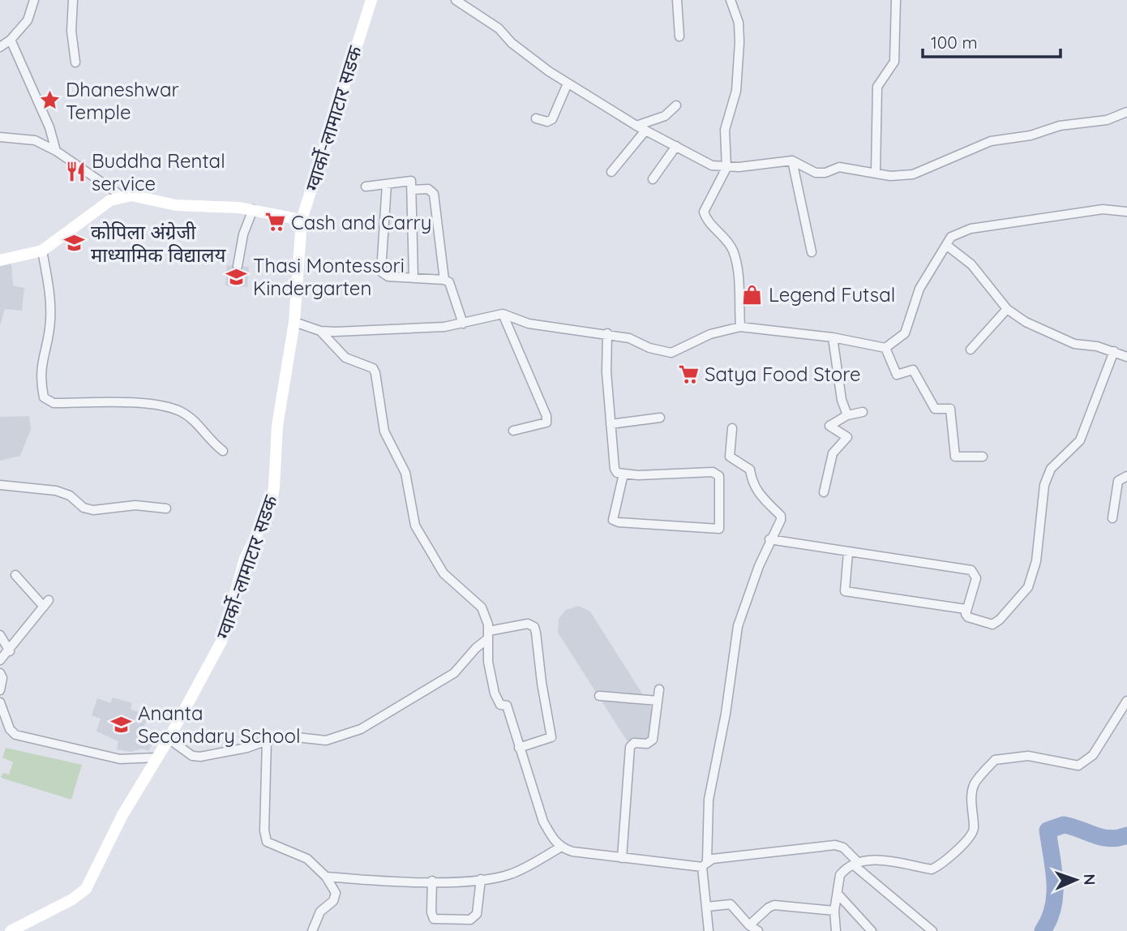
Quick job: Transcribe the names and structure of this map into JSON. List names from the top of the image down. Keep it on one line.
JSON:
{"streets":{"main road":["ग्वार्को-लामाटार सडक"]},"places":{"place":["Dhaneshwar Temple"],"restaurant":["Buddha Rental service"],"supermarket":["Cash and Carry","Satya Food Store"],"school or university":["कोपिला अंग्रेजी माध्यामिक विद्यालय","Thasi Montessori Kindergarten","Ananta Secondary School"],"shop":["Legend Futsal"]},"scale_bar":"100 m","north":"right"}
